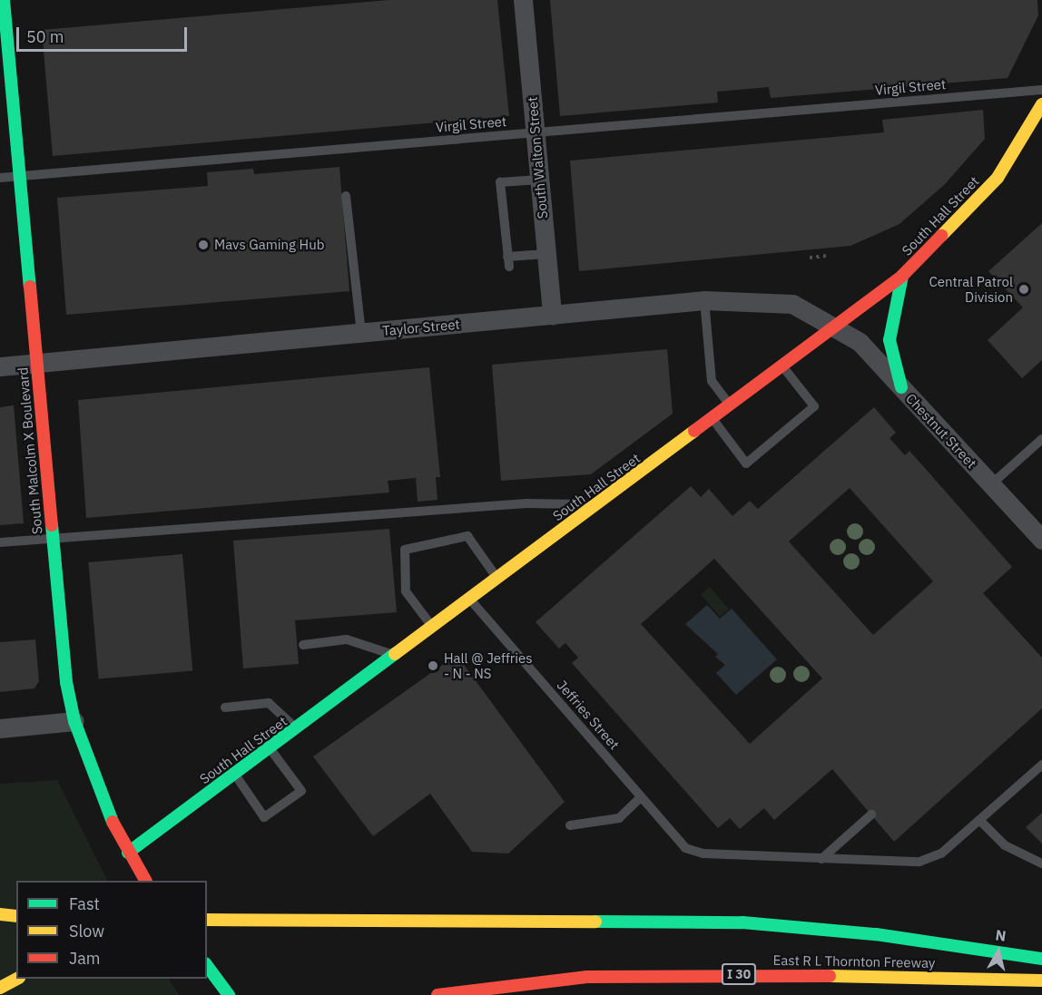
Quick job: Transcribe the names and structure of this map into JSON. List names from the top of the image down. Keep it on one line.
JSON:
{"streets":{"main road":["South Hall Street","South Malcolm X Boulevard","East R L Thornton Freeway","I 30"],"street":["South Walton Street","Taylor Street","Chestnut Street"],"lane":["Virgil Street","Jeffries Street"]},"crossings":[["Virgil Street","South Walton Street"],["Virgil Street","South Malcolm X Boulevard"],["South Walton Street","Taylor Street"],["South Hall Street","Taylor Street"],["South Hall Street","Chestnut Street"],["South Hall Street","South Malcolm X Boulevard"],["South Hall Street","Jeffries Street"],["Taylor Street","Chestnut Street"],["Taylor Street","South Malcolm X Boulevard"]],"places":["Mavs Gaming Hub","Central Patrol Division","Hall @ Jeffries - N - NS"],"legend":["Fast","Slow","Jam"],"scale_bar":"50 m","north":"top"}
